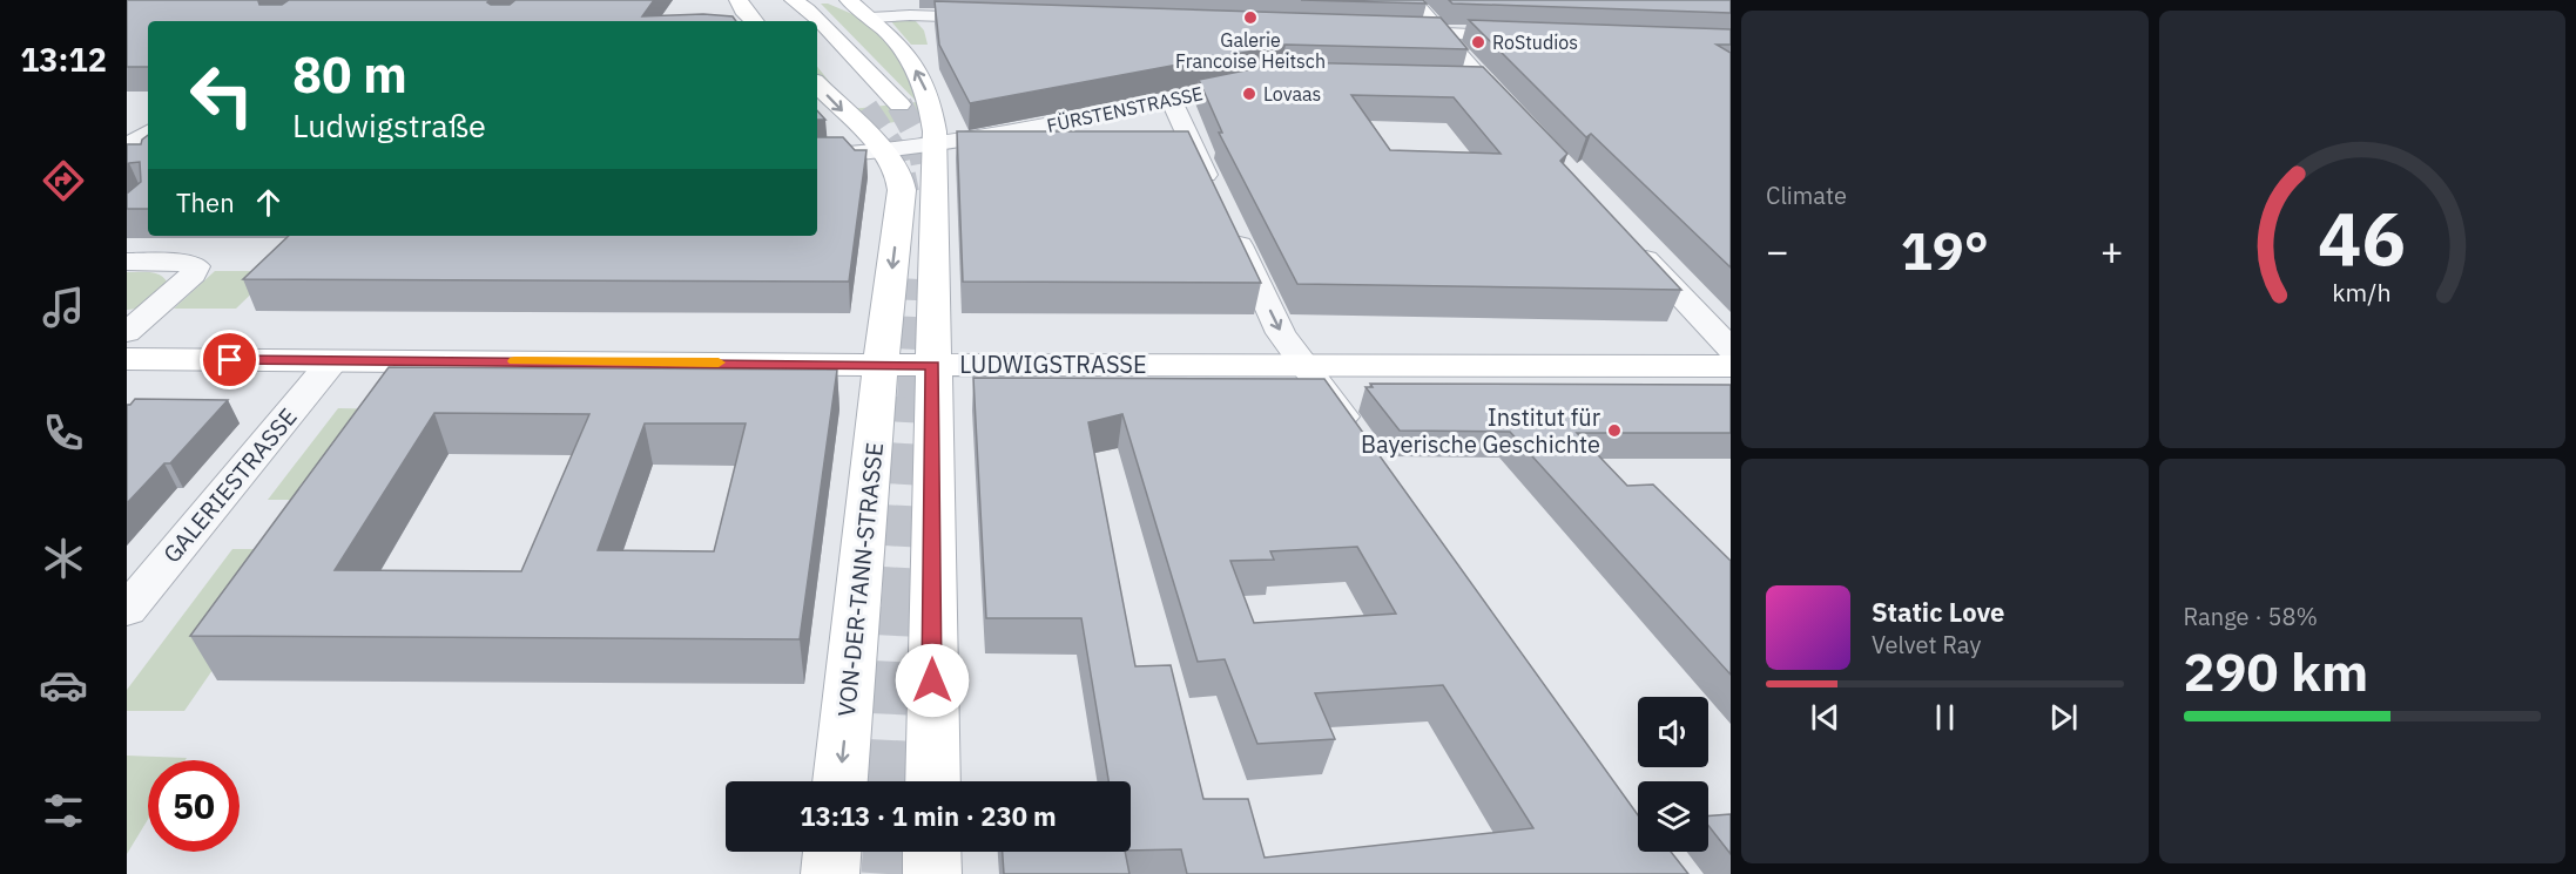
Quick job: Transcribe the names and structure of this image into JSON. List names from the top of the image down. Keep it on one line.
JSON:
{"streets":{"main road":["LUDWIGSTRASSE","VON-DER-TANN-STRASSE"],"street":["FÜRSTENSTRASSE","GALERIESTRASSE"]},"crossings":[["FÜRSTENSTRASSE","VON-DER-TANN-STRASSE"],["LUDWIGSTRASSE","GALERIESTRASSE"],["LUDWIGSTRASSE","VON-DER-TANN-STRASSE"]],"places":["Galerie Francoise Heitsch","RoStudios","Lovaas","Institut für Bayerische Geschichte"],"page":{"tabs":"13:12","tile":["Climate",["Range · 58%","290 km"]],"turn":["80 m","Ludwigstraße"],"then":"Then","heat":["−","19°","+"],"song":["Static Love","Velvet Ray"],"limit":"50","trip":"13:13 · 1 min · 230 m","gauge":["46","km/h"]}}
